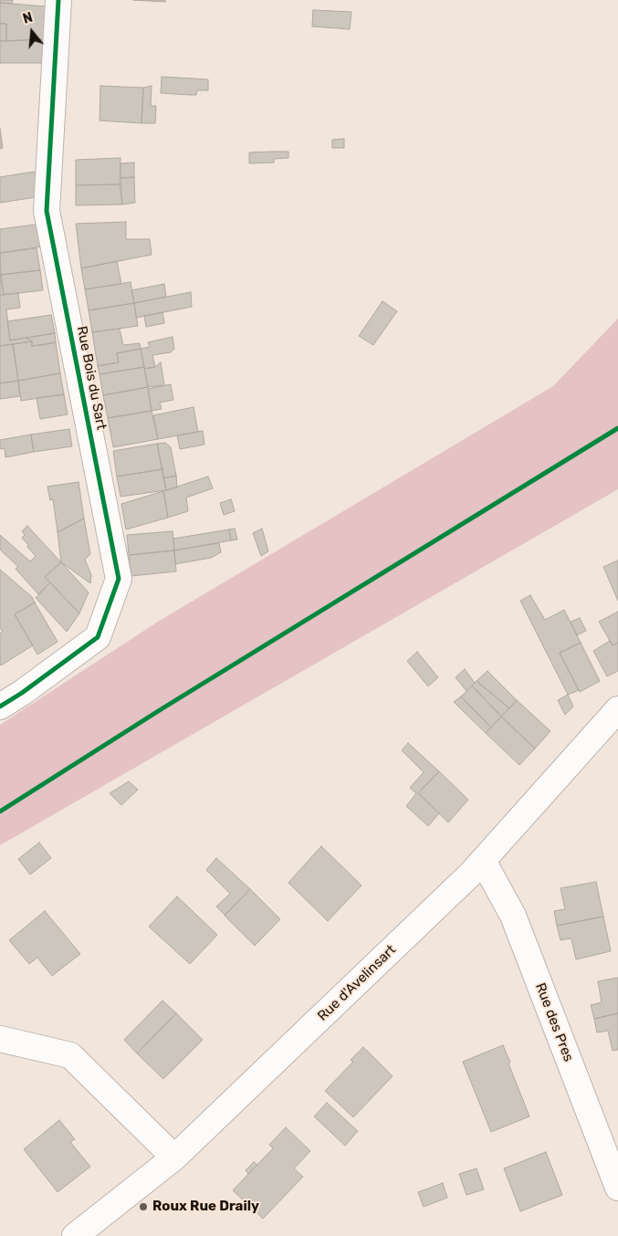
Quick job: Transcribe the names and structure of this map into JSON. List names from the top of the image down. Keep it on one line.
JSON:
{"streets":{"street":["Rue Bois du Sart","Rue d'Avelinsart","Rue des Pres"]},"crossings":[["Rue d'Avelinsart","Rue des Pres"]],"places":["Roux Rue Draily"],"north":"top"}
